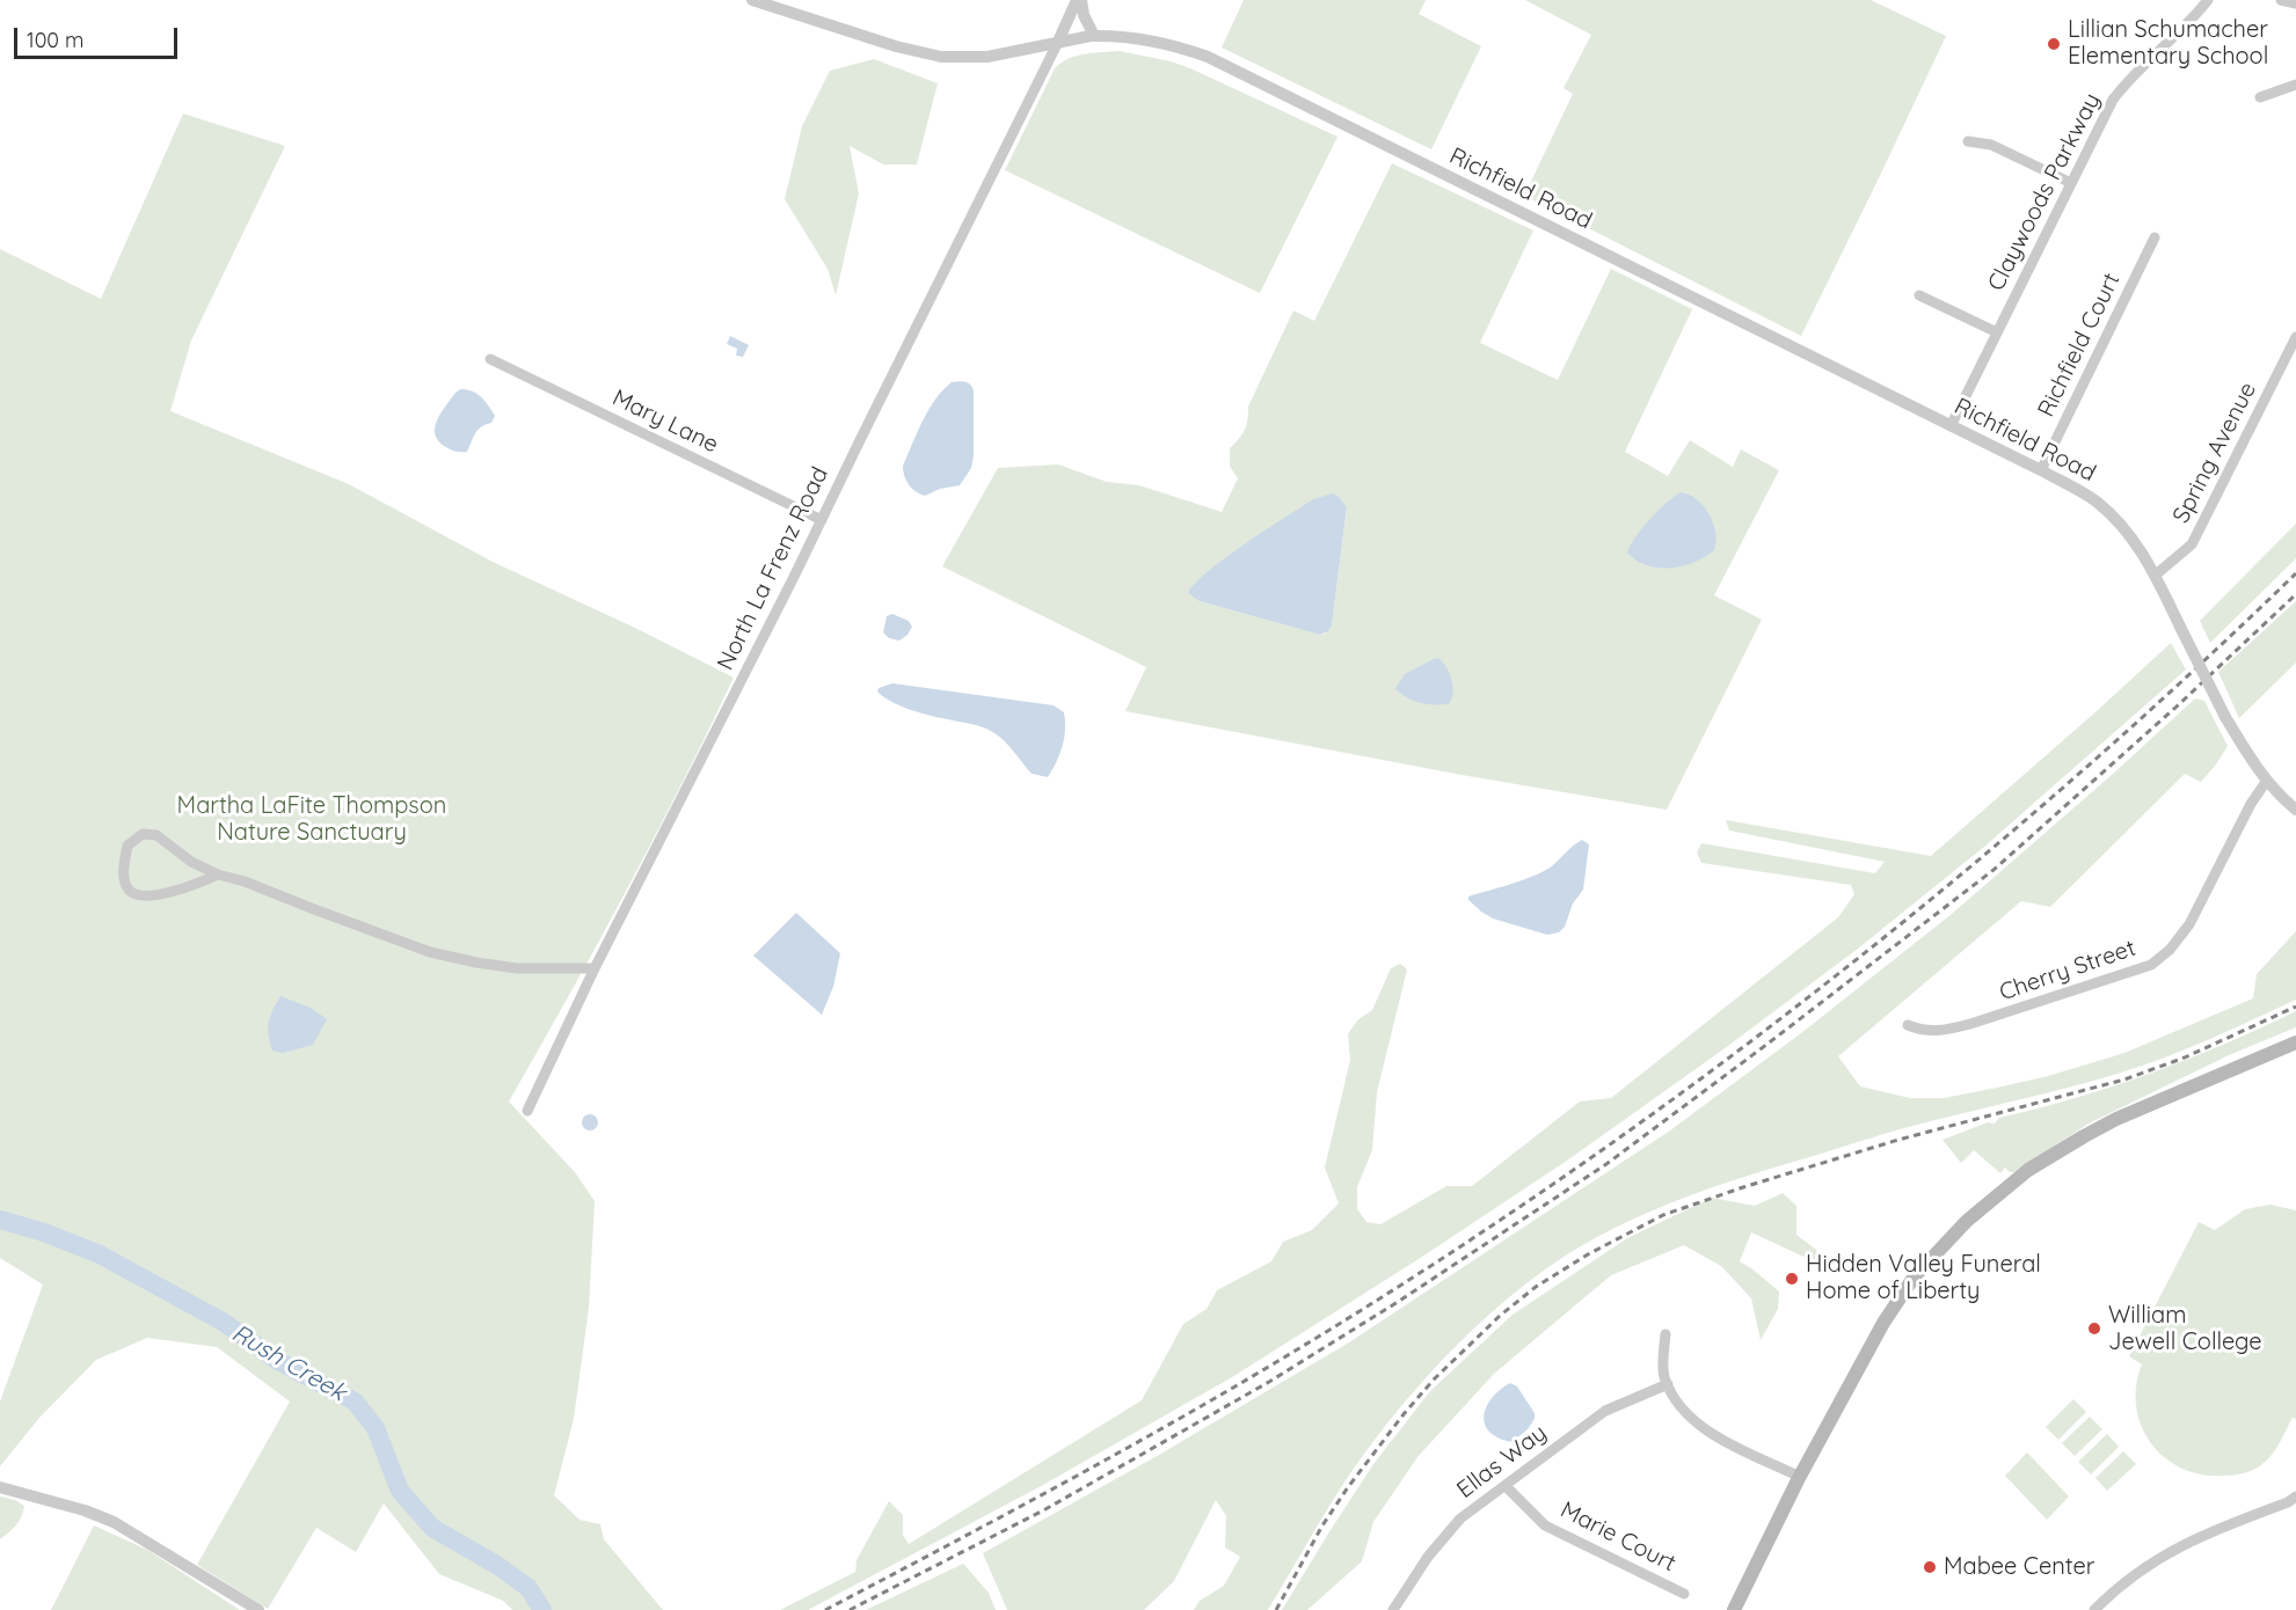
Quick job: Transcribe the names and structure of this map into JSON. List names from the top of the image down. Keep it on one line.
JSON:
{"streets":{"street":["Richfield Road","Claywoods Parkway","Richfield Court","Mary Lane","Spring Avenue","North La Frenz Road","Cherry Street","Ellas Way","Marie Court"]},"crossings":[["Richfield Road","Claywoods Parkway"],["Richfield Road","Richfield Court"],["Richfield Road","Spring Avenue"],["Richfield Road","North La Frenz Road"],["Richfield Road","Cherry Street"],["Mary Lane","North La Frenz Road"],["Ellas Way","Marie Court"]],"water":["Rush Creek"],"parks":["Martha LaFite Thompson Nature Sanctuary"],"places":["Lillian Schumacher Elementary School","Hidden Valley Funeral Home of Liberty","William Jewell College","Mabee Center"],"scale_bar":"100 m"}
